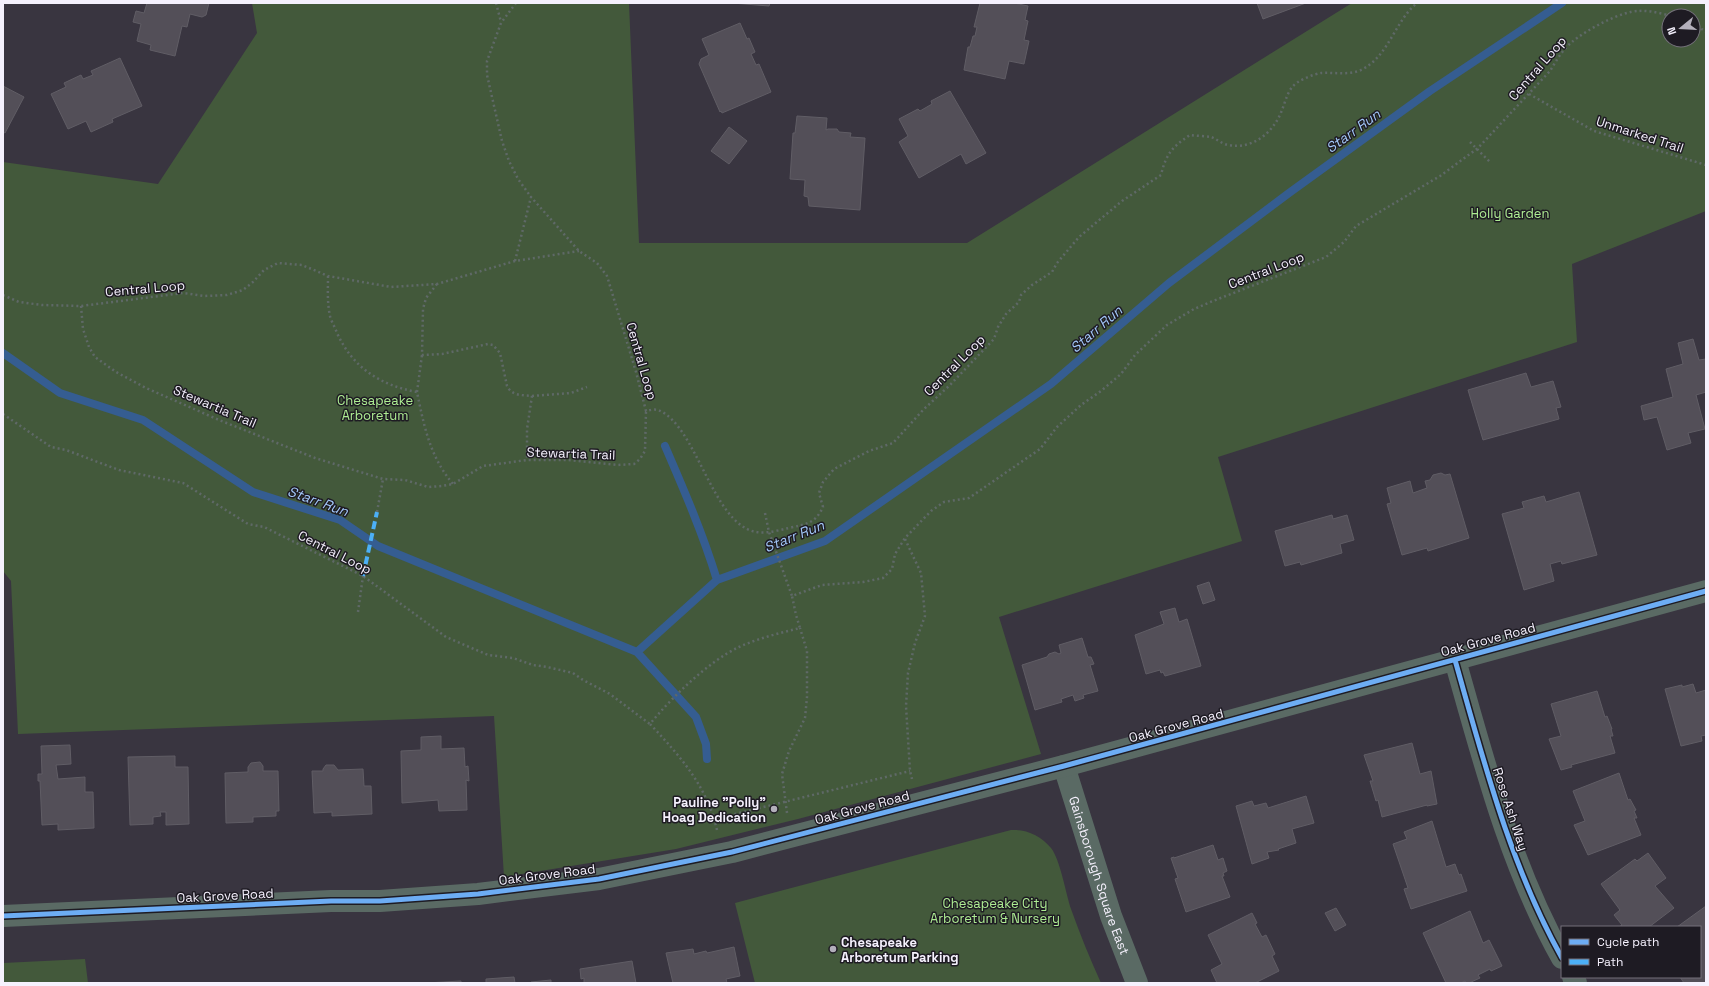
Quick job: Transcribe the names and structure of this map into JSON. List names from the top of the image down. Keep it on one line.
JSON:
{"streets":{"street":["Oak Grove Road","Rose Ash Way","Gainsborough Square East"],"path":["Central Loop","Unmarked Trail","Stewartia Trail"]},"crossings":[["Central Loop","Unmarked Trail"],["Central Loop","Stewartia Trail"],["Central Loop","Oak Grove Road"],["Oak Grove Road","Rose Ash Way"],["Oak Grove Road","Gainsborough Square East"]],"water":["Starr Run"],"parks":["Holly Garden","Chesapeake Arboretum","Chesapeake City Arboretum & Nursery"],"places":["Pauline \"Polly\" Hoag Dedication","Chesapeake Arboretum Parking"],"legend":["Cycle path","Path"],"north":"left"}
